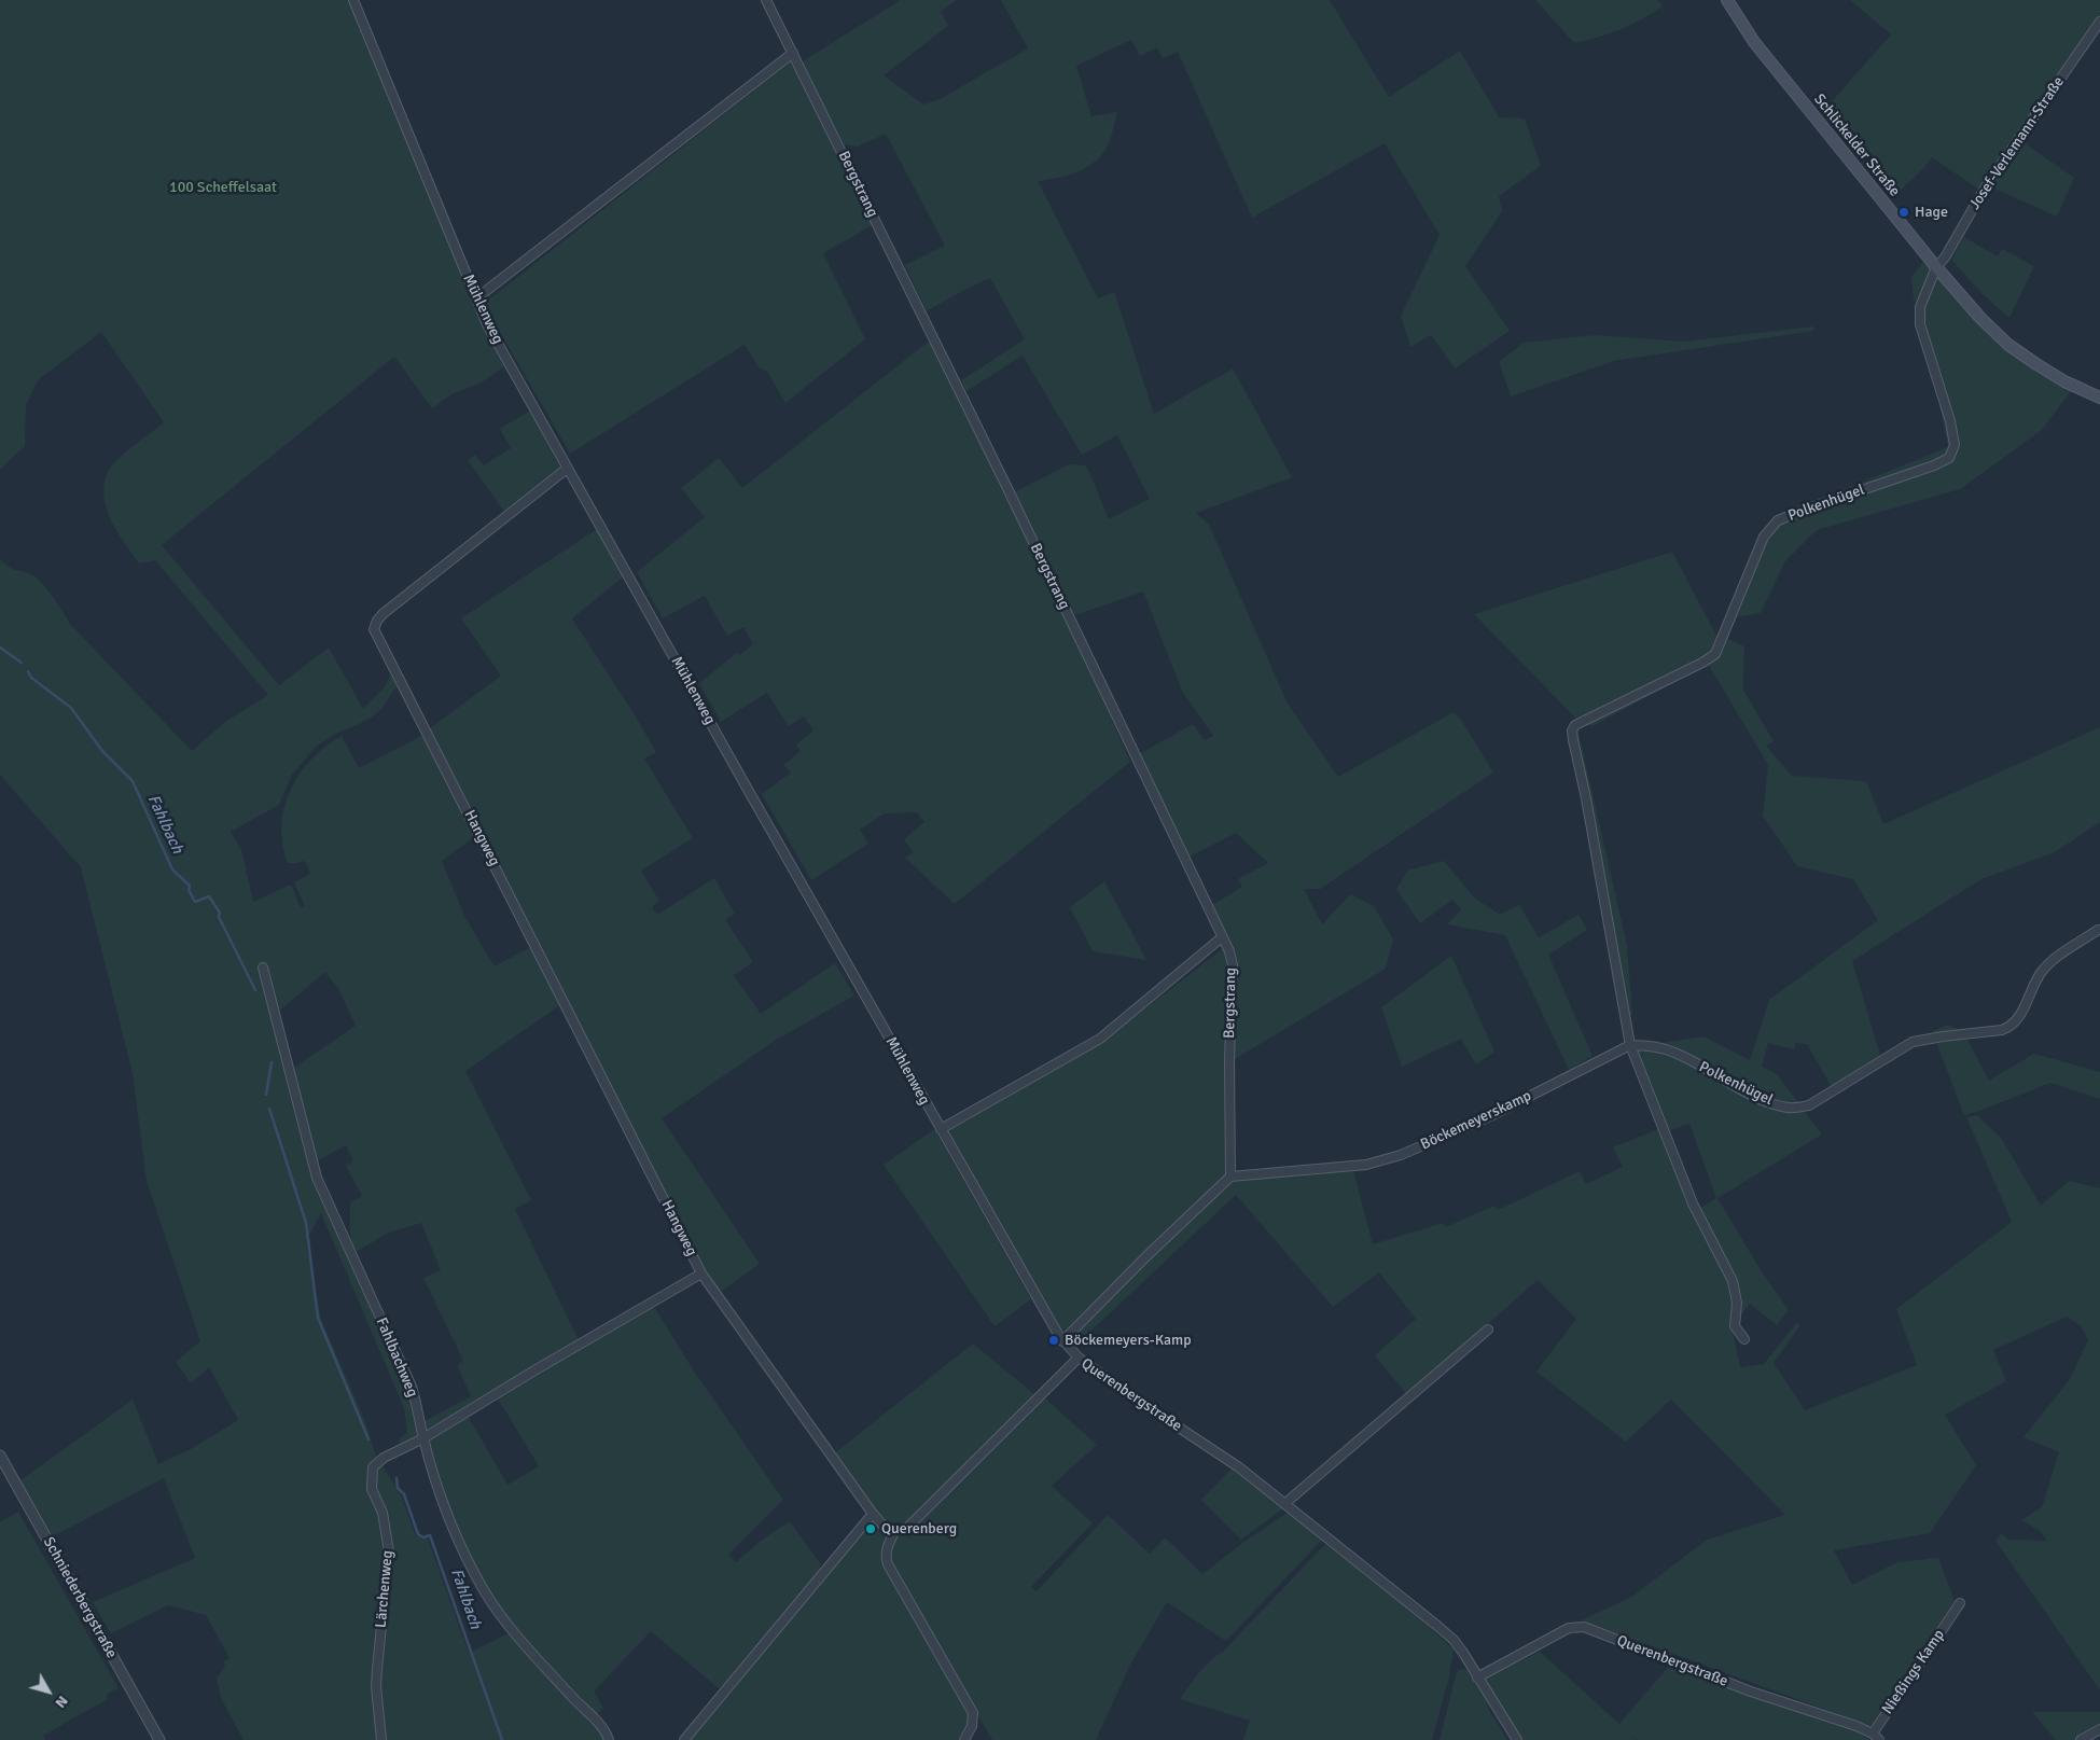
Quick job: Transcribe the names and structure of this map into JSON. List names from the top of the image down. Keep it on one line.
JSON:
{"streets":{"main road":["Schlickelder Straße"],"street":["Josef-Verlemann-Straße","Bergstrang","Mühlenweg","Polkenhügel","Hangweg","Böckemeyerskamp","Fahlbachweg","Querenbergstraße","Lärchenweg","Schniederbergstraße","Nießings Kamp"]},"crossings":[["Josef-Verlemann-Straße","Schlickelder Straße"],["Josef-Verlemann-Straße","Polkenhügel"],["Schlickelder Straße","Polkenhügel"],["Bergstrang","Böckemeyerskamp"],["Mühlenweg","Hangweg"],["Mühlenweg","Querenbergstraße"],["Polkenhügel","Böckemeyerskamp"],["Hangweg","Lärchenweg"],["Fahlbachweg","Lärchenweg"],["Querenbergstraße","Nießings Kamp"]],"water":["Fahlbach"],"parks":["100 Scheffelsaat"],"places":["Hage","Böckemeyers-Kamp","Querenberg"],"north":"bottom right"}
